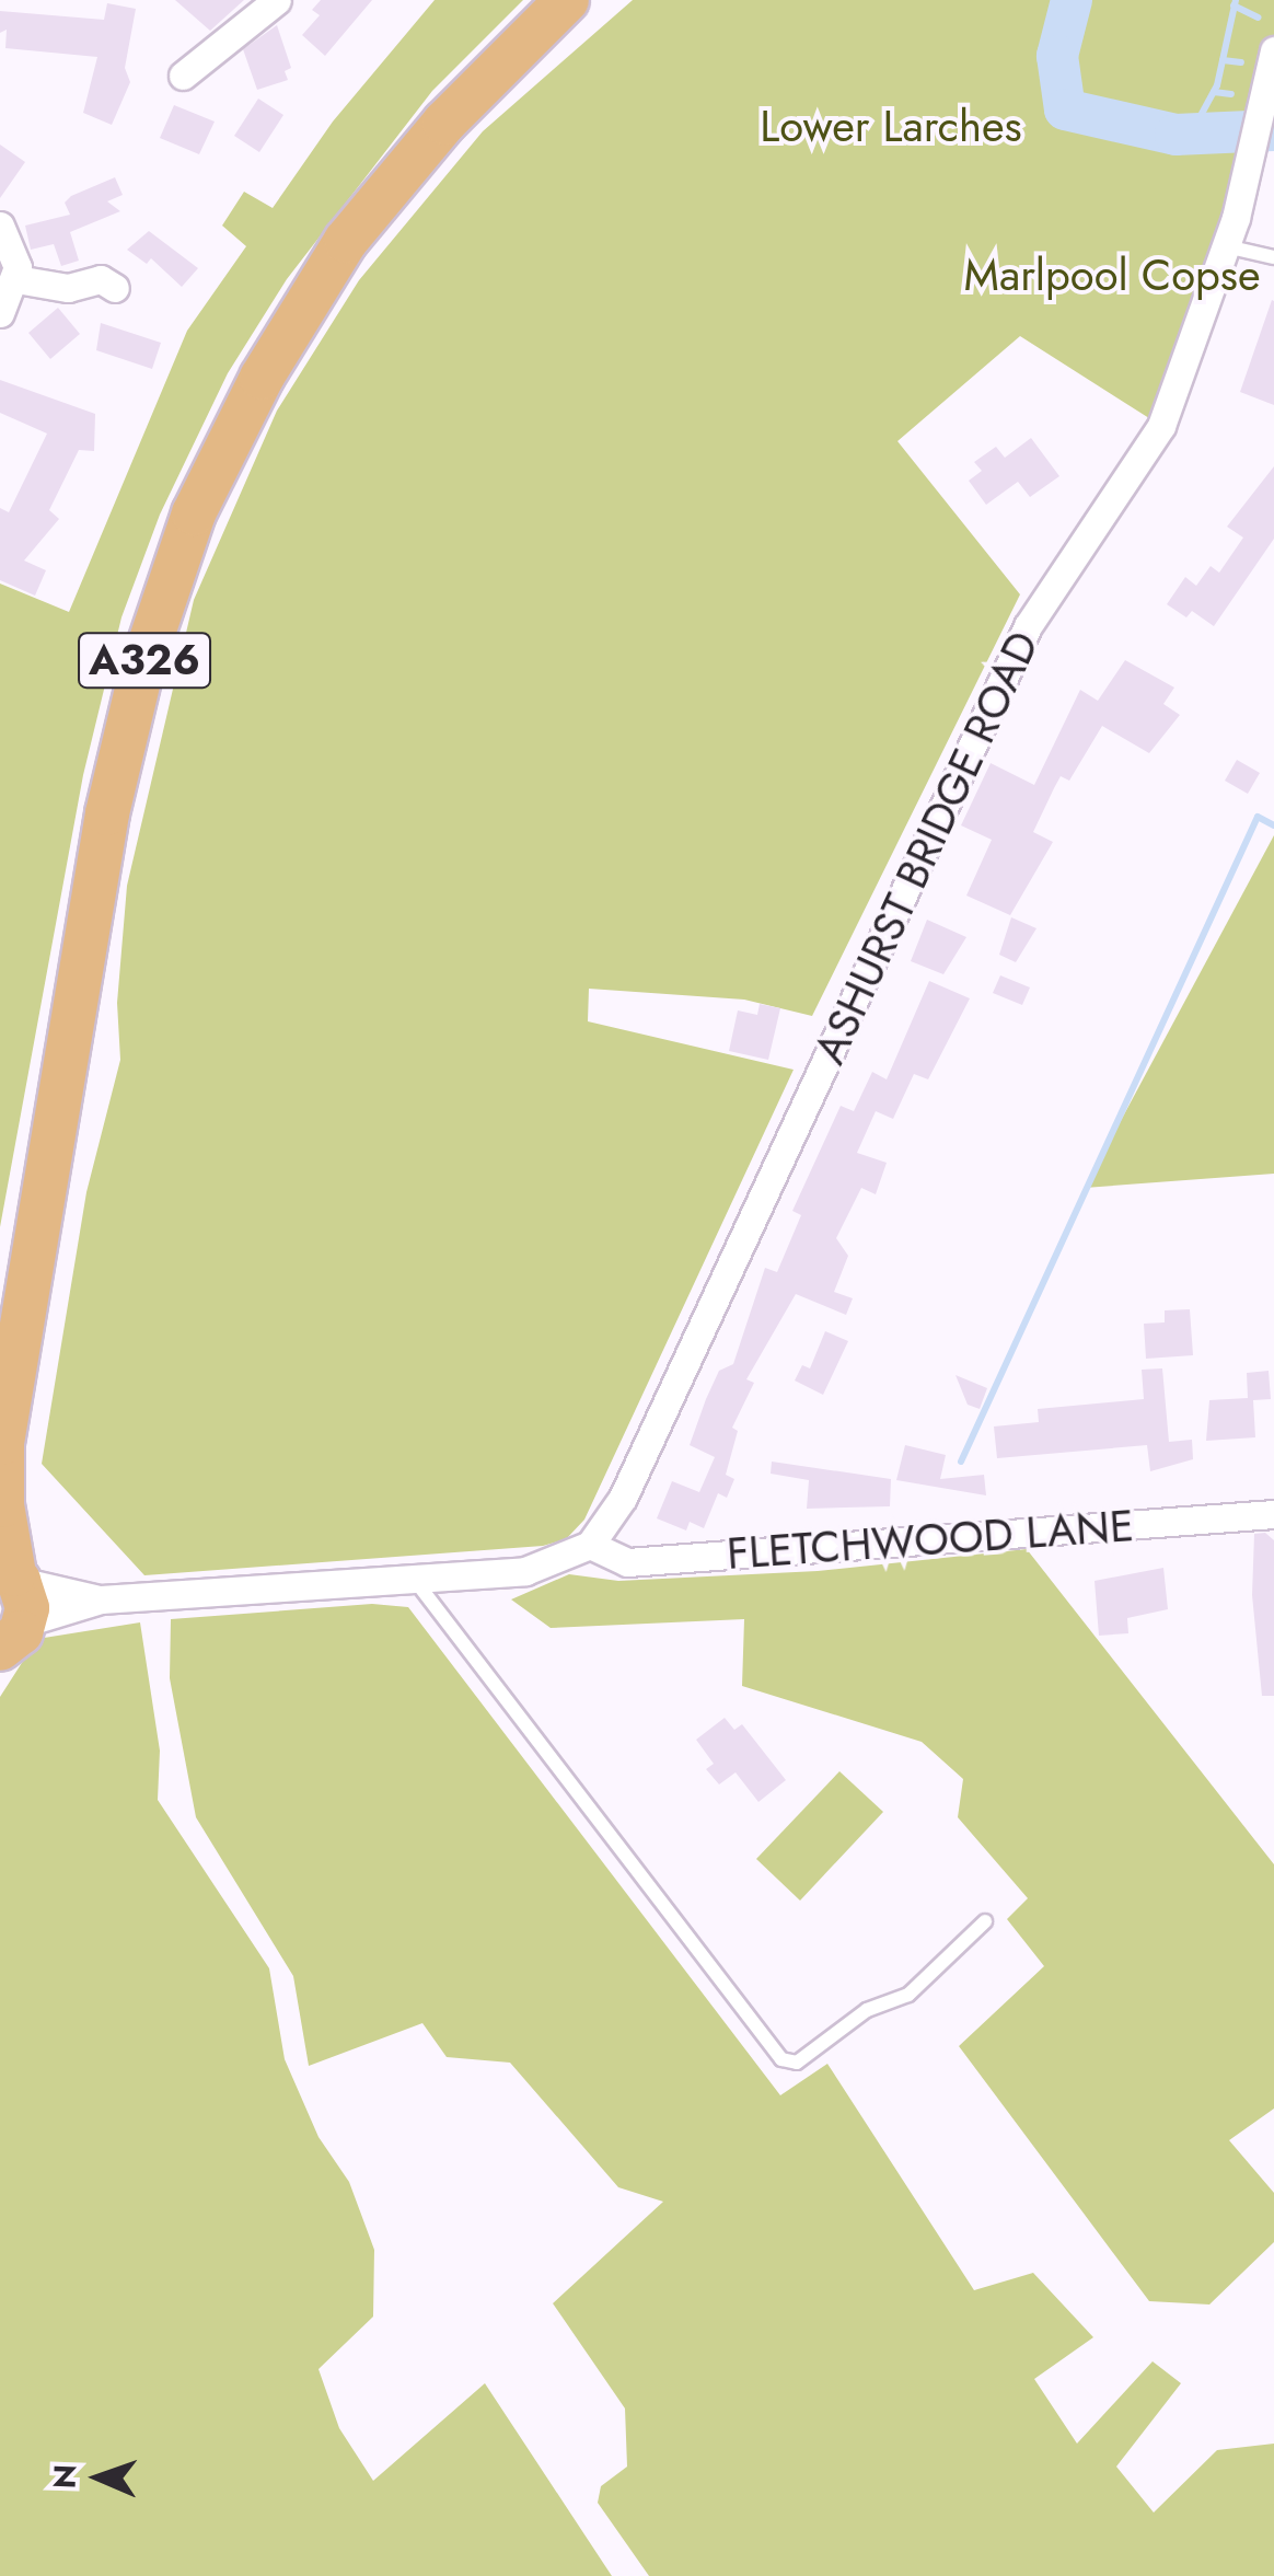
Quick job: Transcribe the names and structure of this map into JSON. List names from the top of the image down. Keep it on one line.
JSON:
{"streets":{"main road":["A326"],"street":["ASHURST BRIDGE ROAD","FLETCHWOOD LANE"]},"crossings":[["ASHURST BRIDGE ROAD","FLETCHWOOD LANE"]],"parks":["Lower Larches","Marlpool Copse"],"north":"left"}
